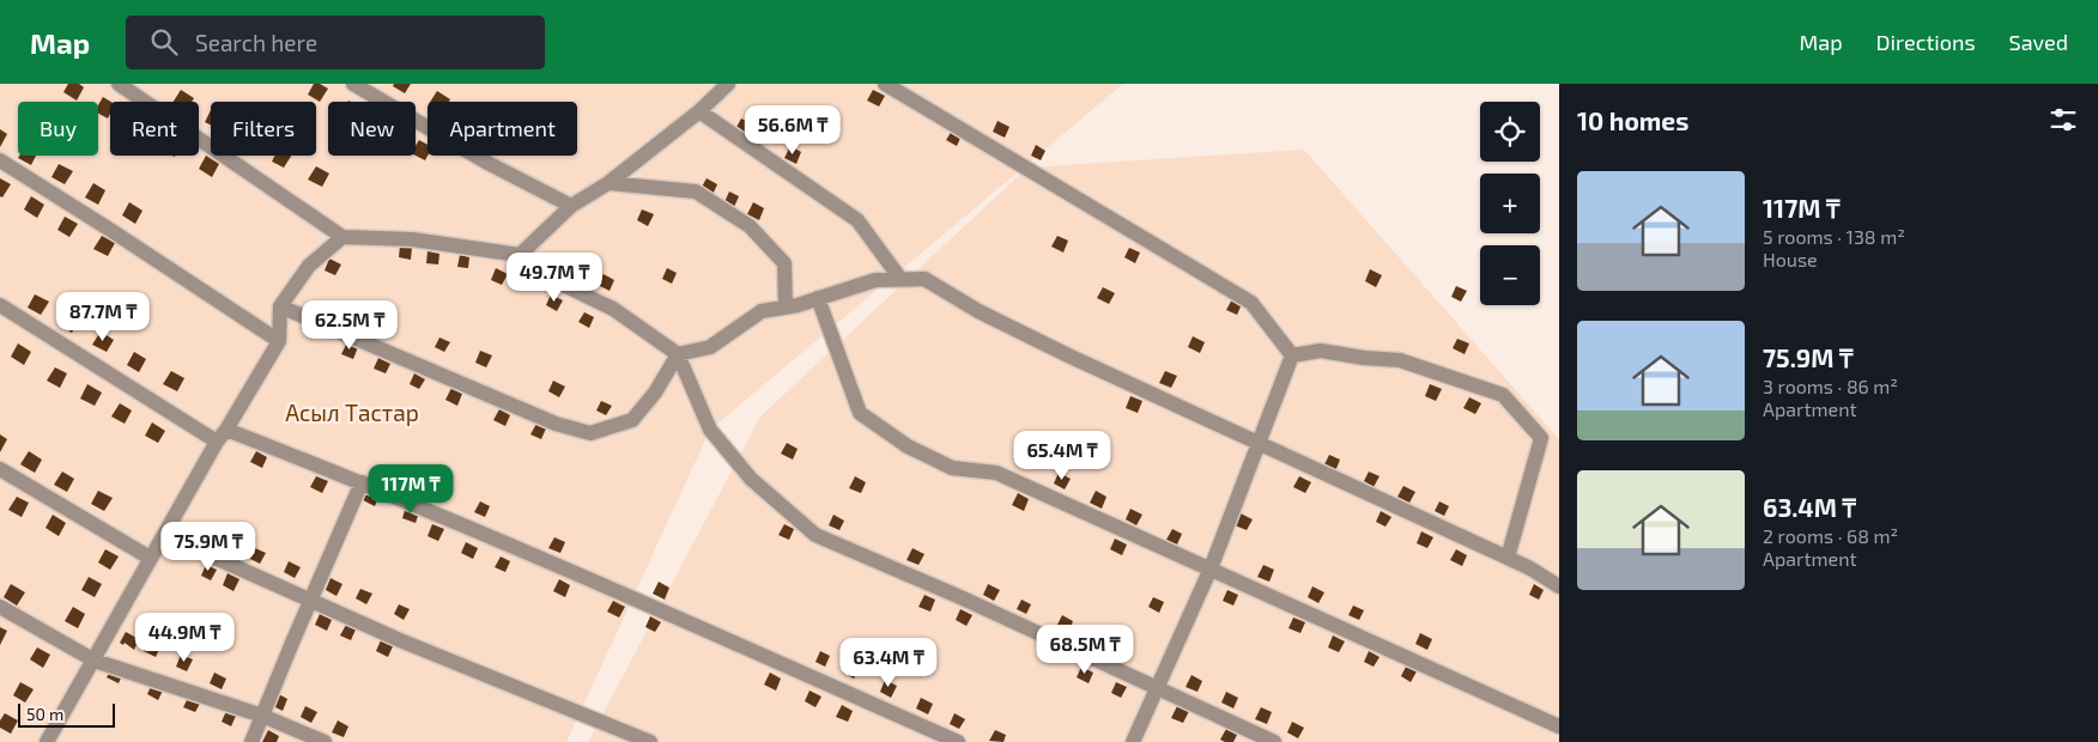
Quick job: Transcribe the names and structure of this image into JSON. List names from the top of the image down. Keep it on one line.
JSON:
{"parks":["Асыл Тастар"],"scale_bar":"50 m","page":{"header":"Map","search":"Search here","nav":["Map","Directions","Saved"],"heading":"10 homes","map_buttons":["+","−"],"chip":["Buy","Rent","Filters","New","Apartment"],"price":["56.6M ₸","49.7M ₸","87.7M ₸","62.5M ₸","65.4M ₸","117M ₸","75.9M ₸","44.9M ₸","68.5M ₸","63.4M ₸"],"list":[{"name":"117M ₸","note":"5 rooms · 138 m² · House"},{"name":"75.9M ₸","note":"3 rooms · 86 m² · Apartment"},{"name":"63.4M ₸","note":"2 rooms · 68 m² · Apartment"}],"scale":"50 m"}}
